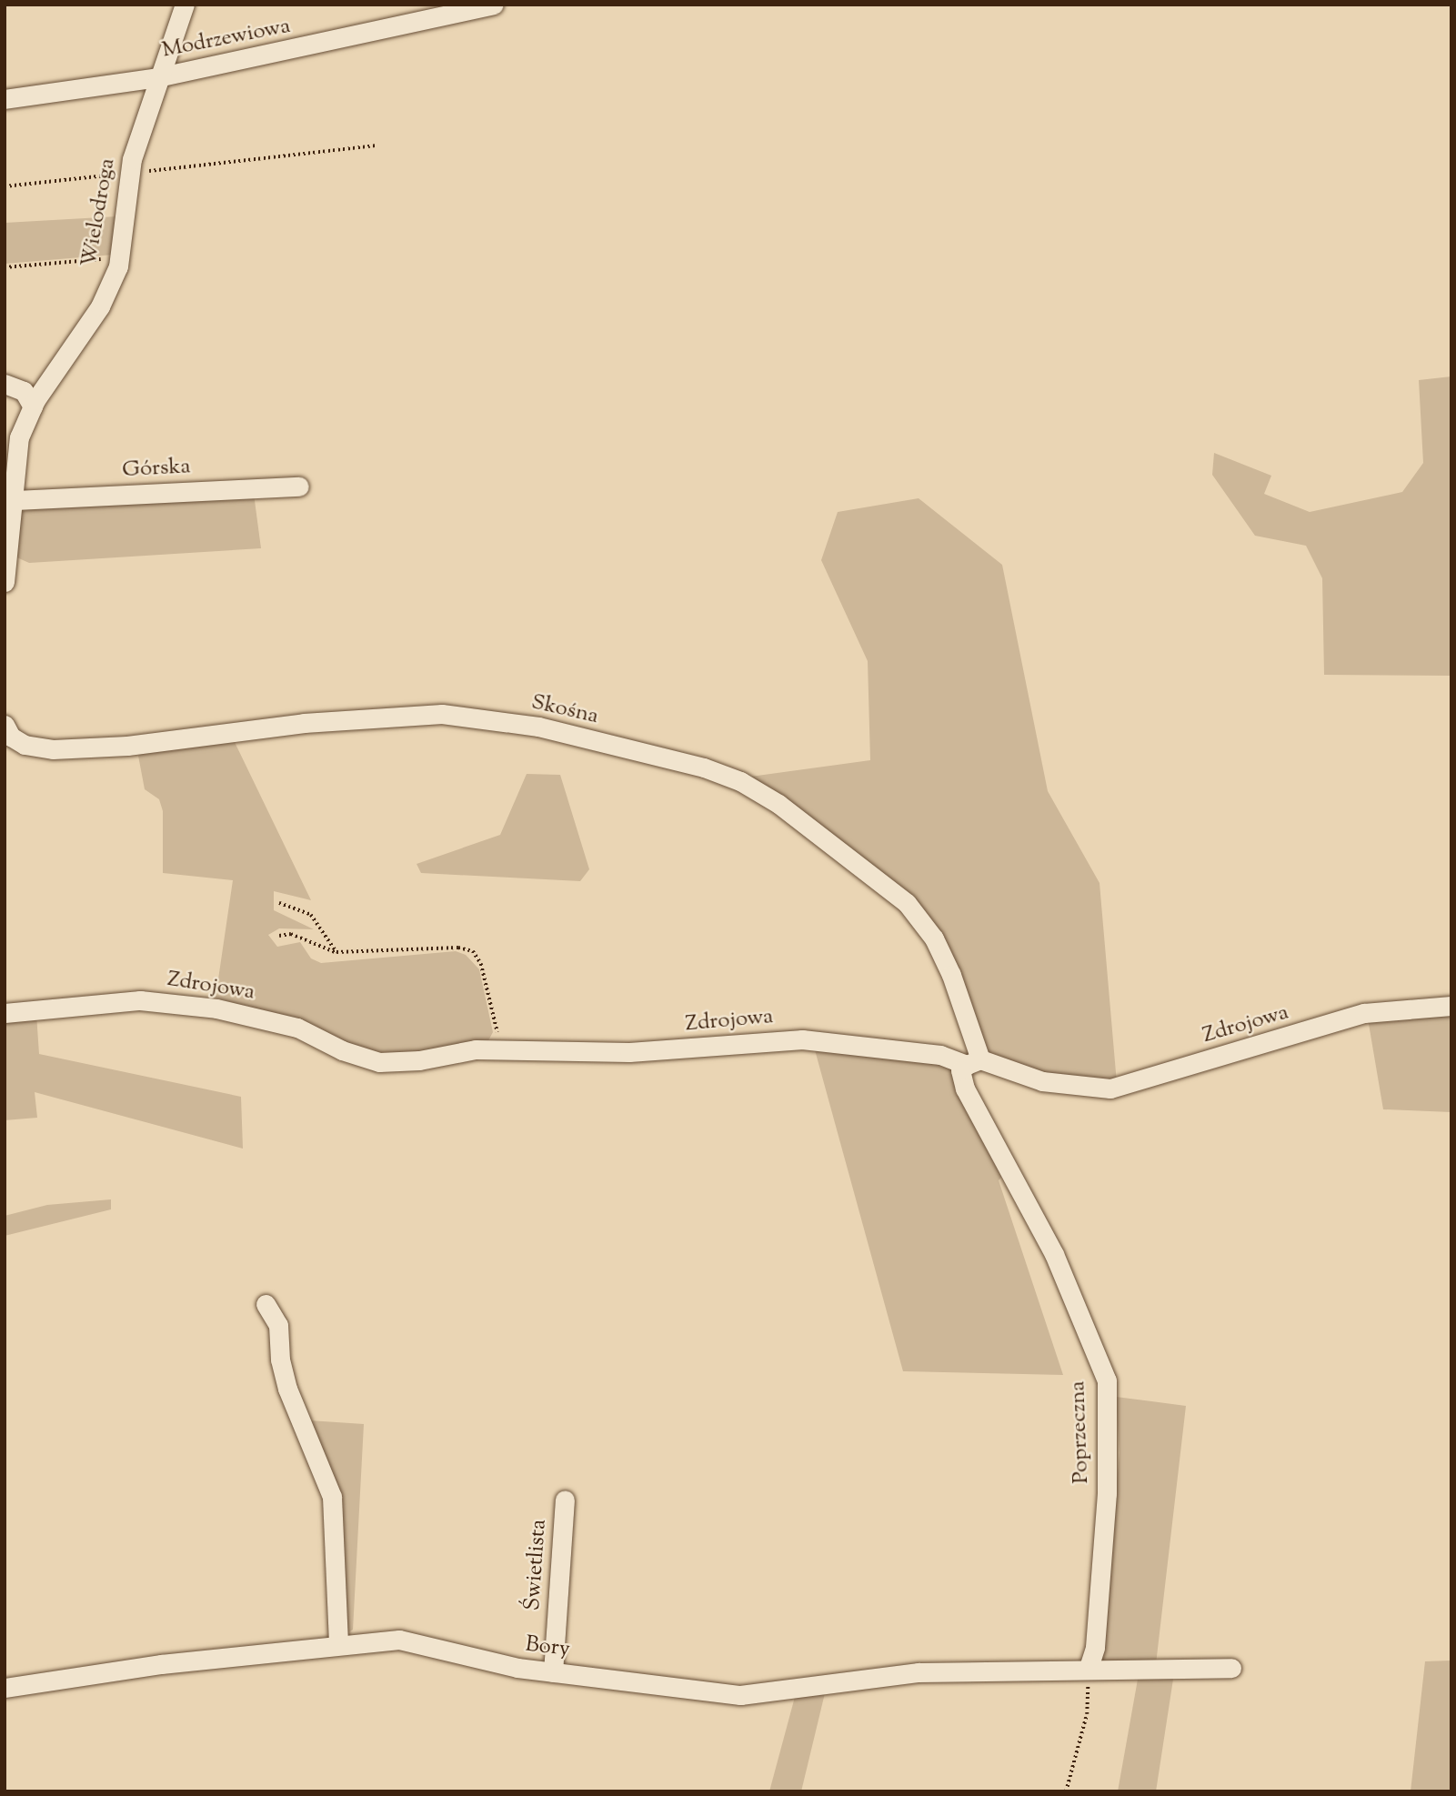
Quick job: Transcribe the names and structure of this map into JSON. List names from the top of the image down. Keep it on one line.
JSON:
{"streets":{"street":["Modrzewiowa","Wielodroga","Górska","Skośna","Zdrojowa","Poprzeczna","Świetlista","Bory"]},"crossings":[["Modrzewiowa","Wielodroga"],["Wielodroga","Górska"],["Skośna","Zdrojowa"],["Skośna","Poprzeczna"],["Zdrojowa","Poprzeczna"],["Poprzeczna","Bory"],["Świetlista","Bory"]]}
